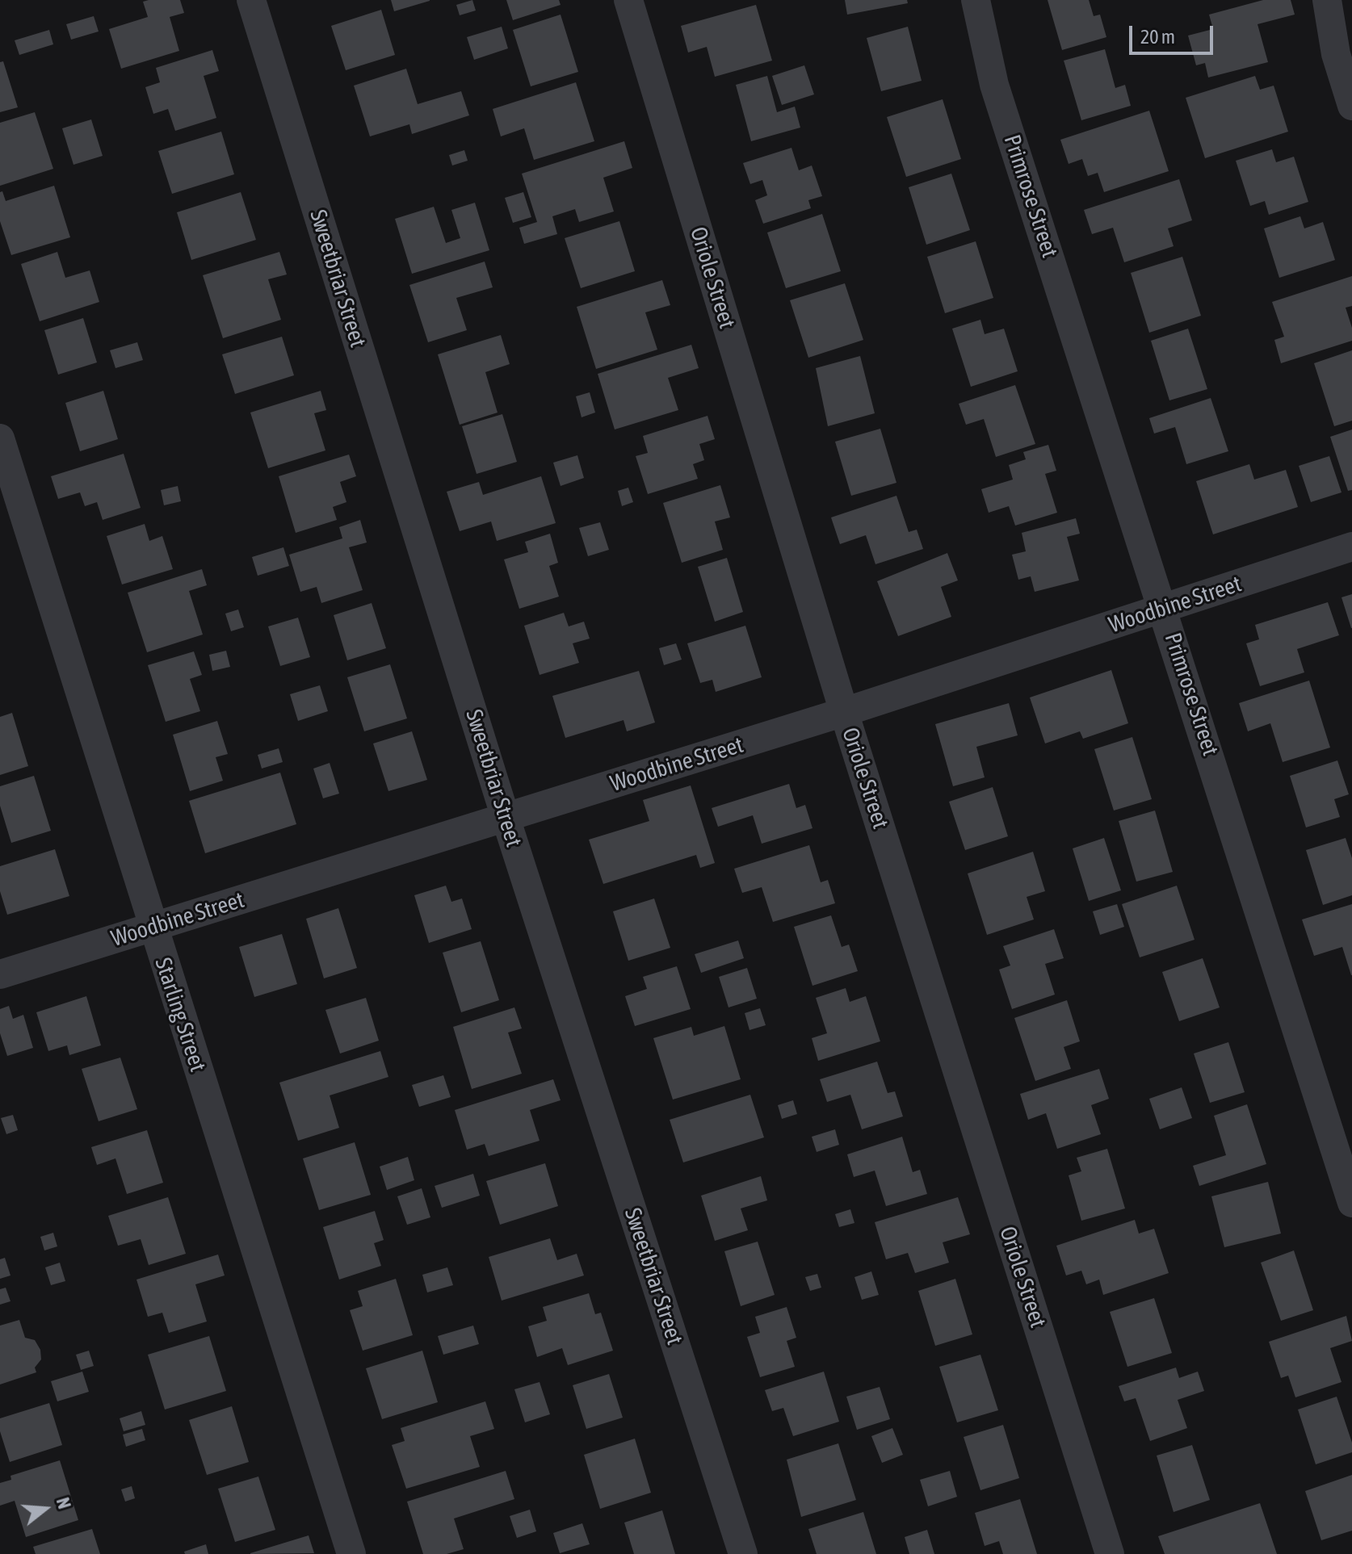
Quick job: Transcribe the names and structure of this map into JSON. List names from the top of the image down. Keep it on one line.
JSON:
{"streets":{"street":["Primrose Street","Oriole Street","Sweetbriar Street","Woodbine Street","Starling Street"]},"crossings":[["Primrose Street","Woodbine Street"],["Oriole Street","Woodbine Street"],["Sweetbriar Street","Woodbine Street"],["Woodbine Street","Starling Street"]],"scale_bar":"20 m","north":"right"}
